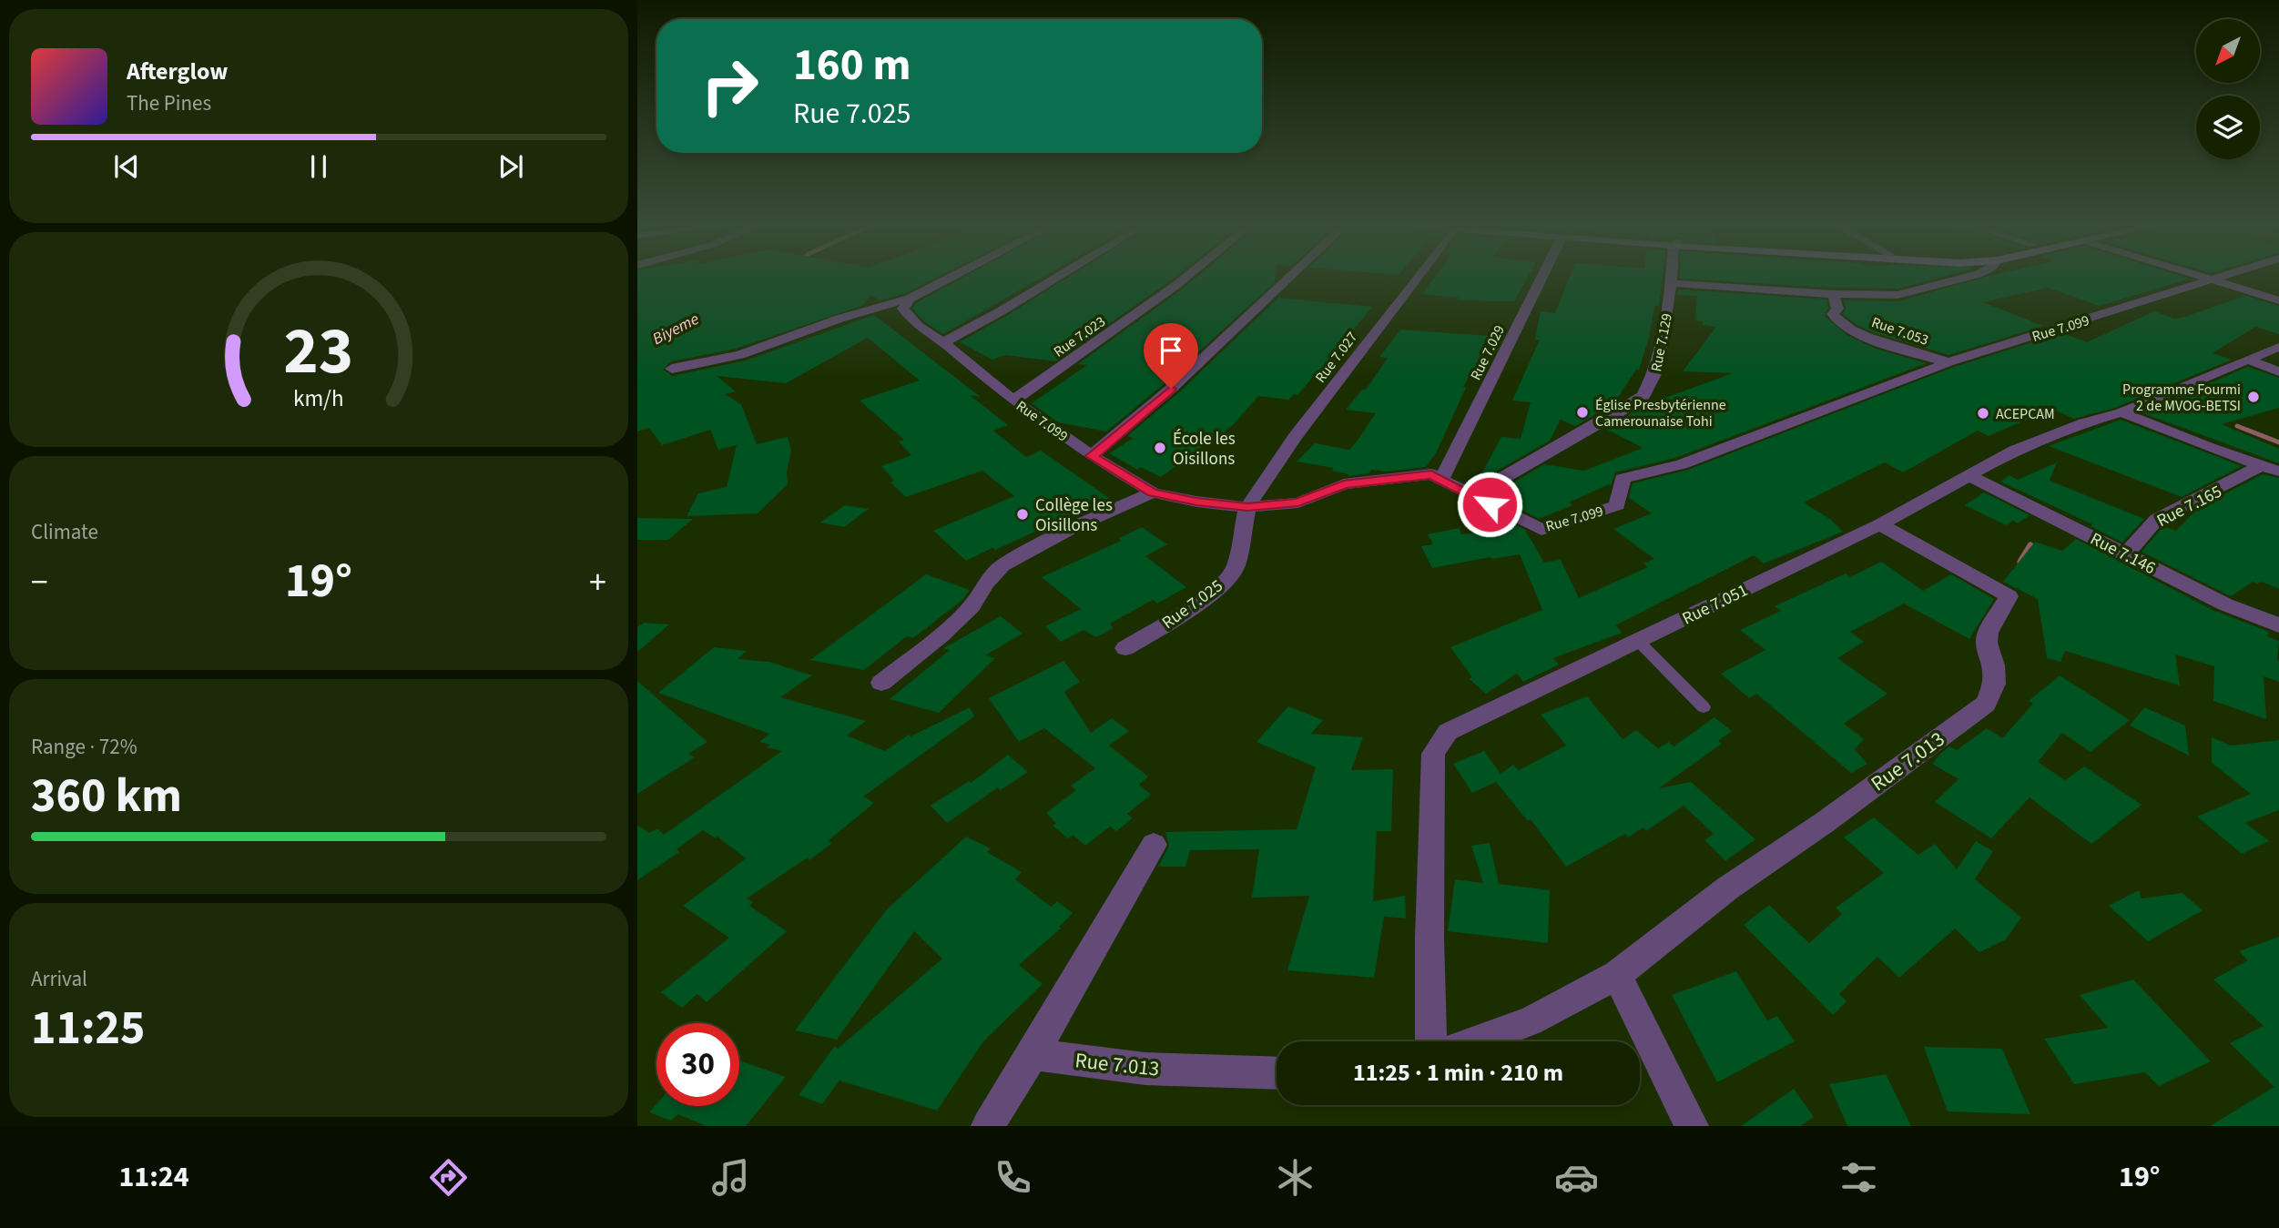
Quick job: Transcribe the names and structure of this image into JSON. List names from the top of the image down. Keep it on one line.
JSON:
{"streets":{"street":["Rue 7.099","Rue 7.053","Rue 7.023","Rue 7.129","Rue 7.029","Rue 7.027","Rue 7.165","Rue 7.146","Rue 7.025","Rue 7.051","Rue 7.013"]},"crossings":[["Rue 7.099","Rue 7.053"],["Rue 7.099","Rue 7.023"],["Rue 7.099","Rue 7.129"],["Rue 7.099","Rue 7.029"],["Rue 7.099","Rue 7.027"],["Rue 7.099","Rue 7.025"],["Rue 7.053","Rue 7.129"],["Rue 7.027","Rue 7.025"],["Rue 7.165","Rue 7.146"],["Rue 7.146","Rue 7.051"],["Rue 7.051","Rue 7.013"]],"water":["Biyeme"],"places":["Programme Fourmi 2 de MVOG-BETSI","Église Presbytérienne Camerounaise Tohi","ACEPCAM","École les Oisillons","Collège les Oisillons"],"north":"bottom left","page":{"turn":["160 m","Rue 7.025"],"song":["Afterglow","The Pines"],"tile":["Climate",["Range · 72%","360 km"],["Arrival","11:25"]],"heat":["−","19°","+"],"limit":"30","trip":"11:25 · 1 min · 210 m","tabs":["11:24","19°"],"gauge":["23","km/h"]}}
